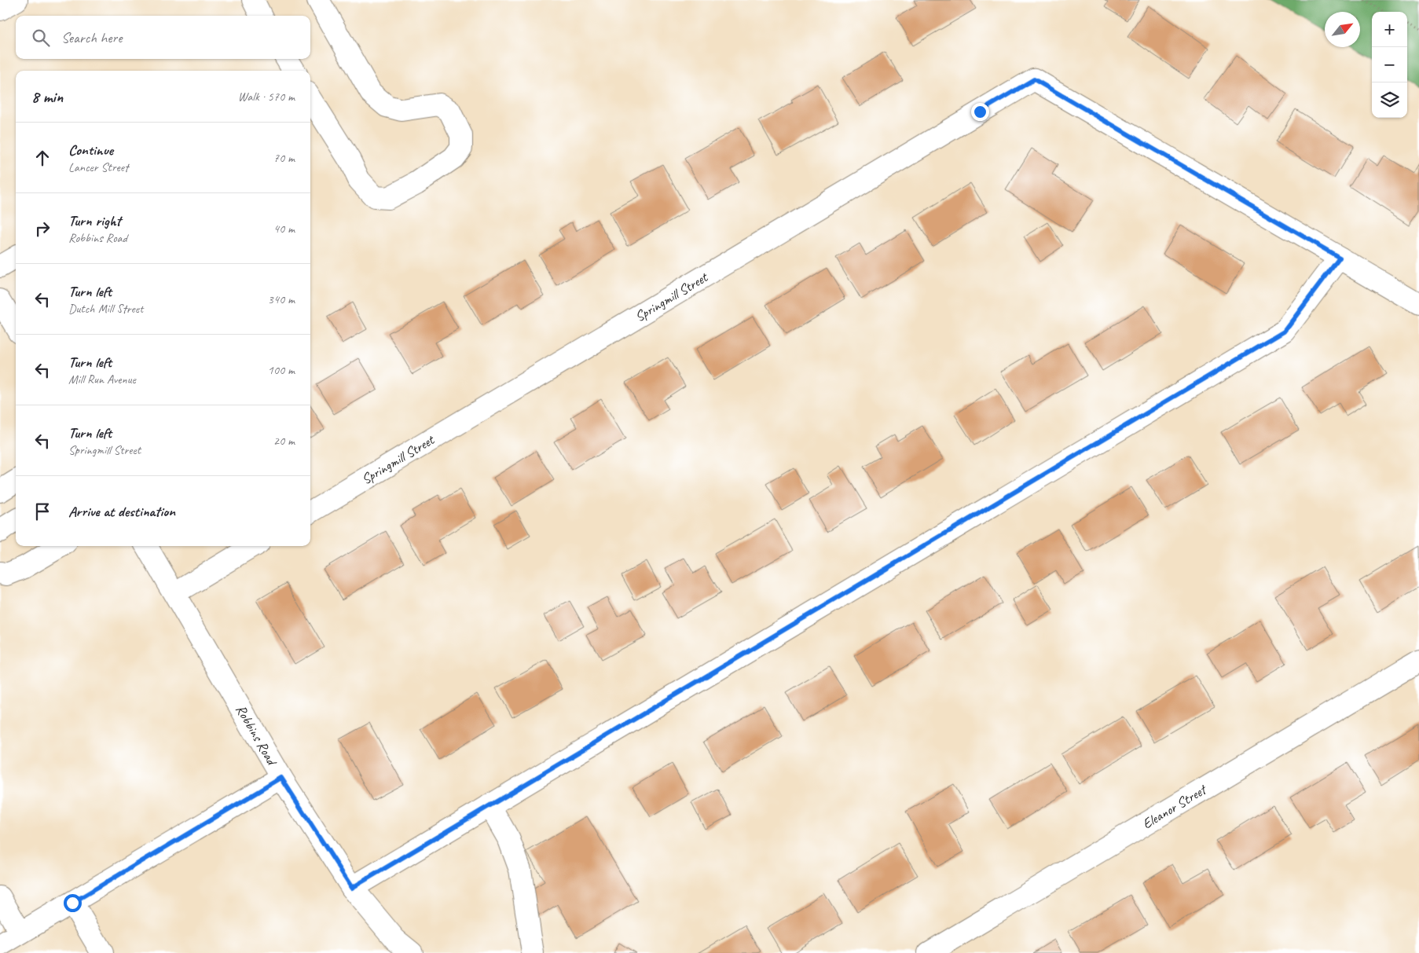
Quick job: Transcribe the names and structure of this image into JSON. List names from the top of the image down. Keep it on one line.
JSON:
{"streets":{"street":["Springmill Street","Robbins Road","Eleanor Street"]},"north":"top right","page":{"map_buttons":["+","−"],"search":"Search here","heading":["8 min","Walk · 570 m"],"list":[["Continue","Lancer Street","70 m"],["Turn right","Robbins Road","40 m"],["Turn left","Dutch Mill Street","340 m"],["Turn left","Mill Run Avenue","100 m"],["Turn left","Springmill Street","20 m"],"Arrive at destination"]}}
